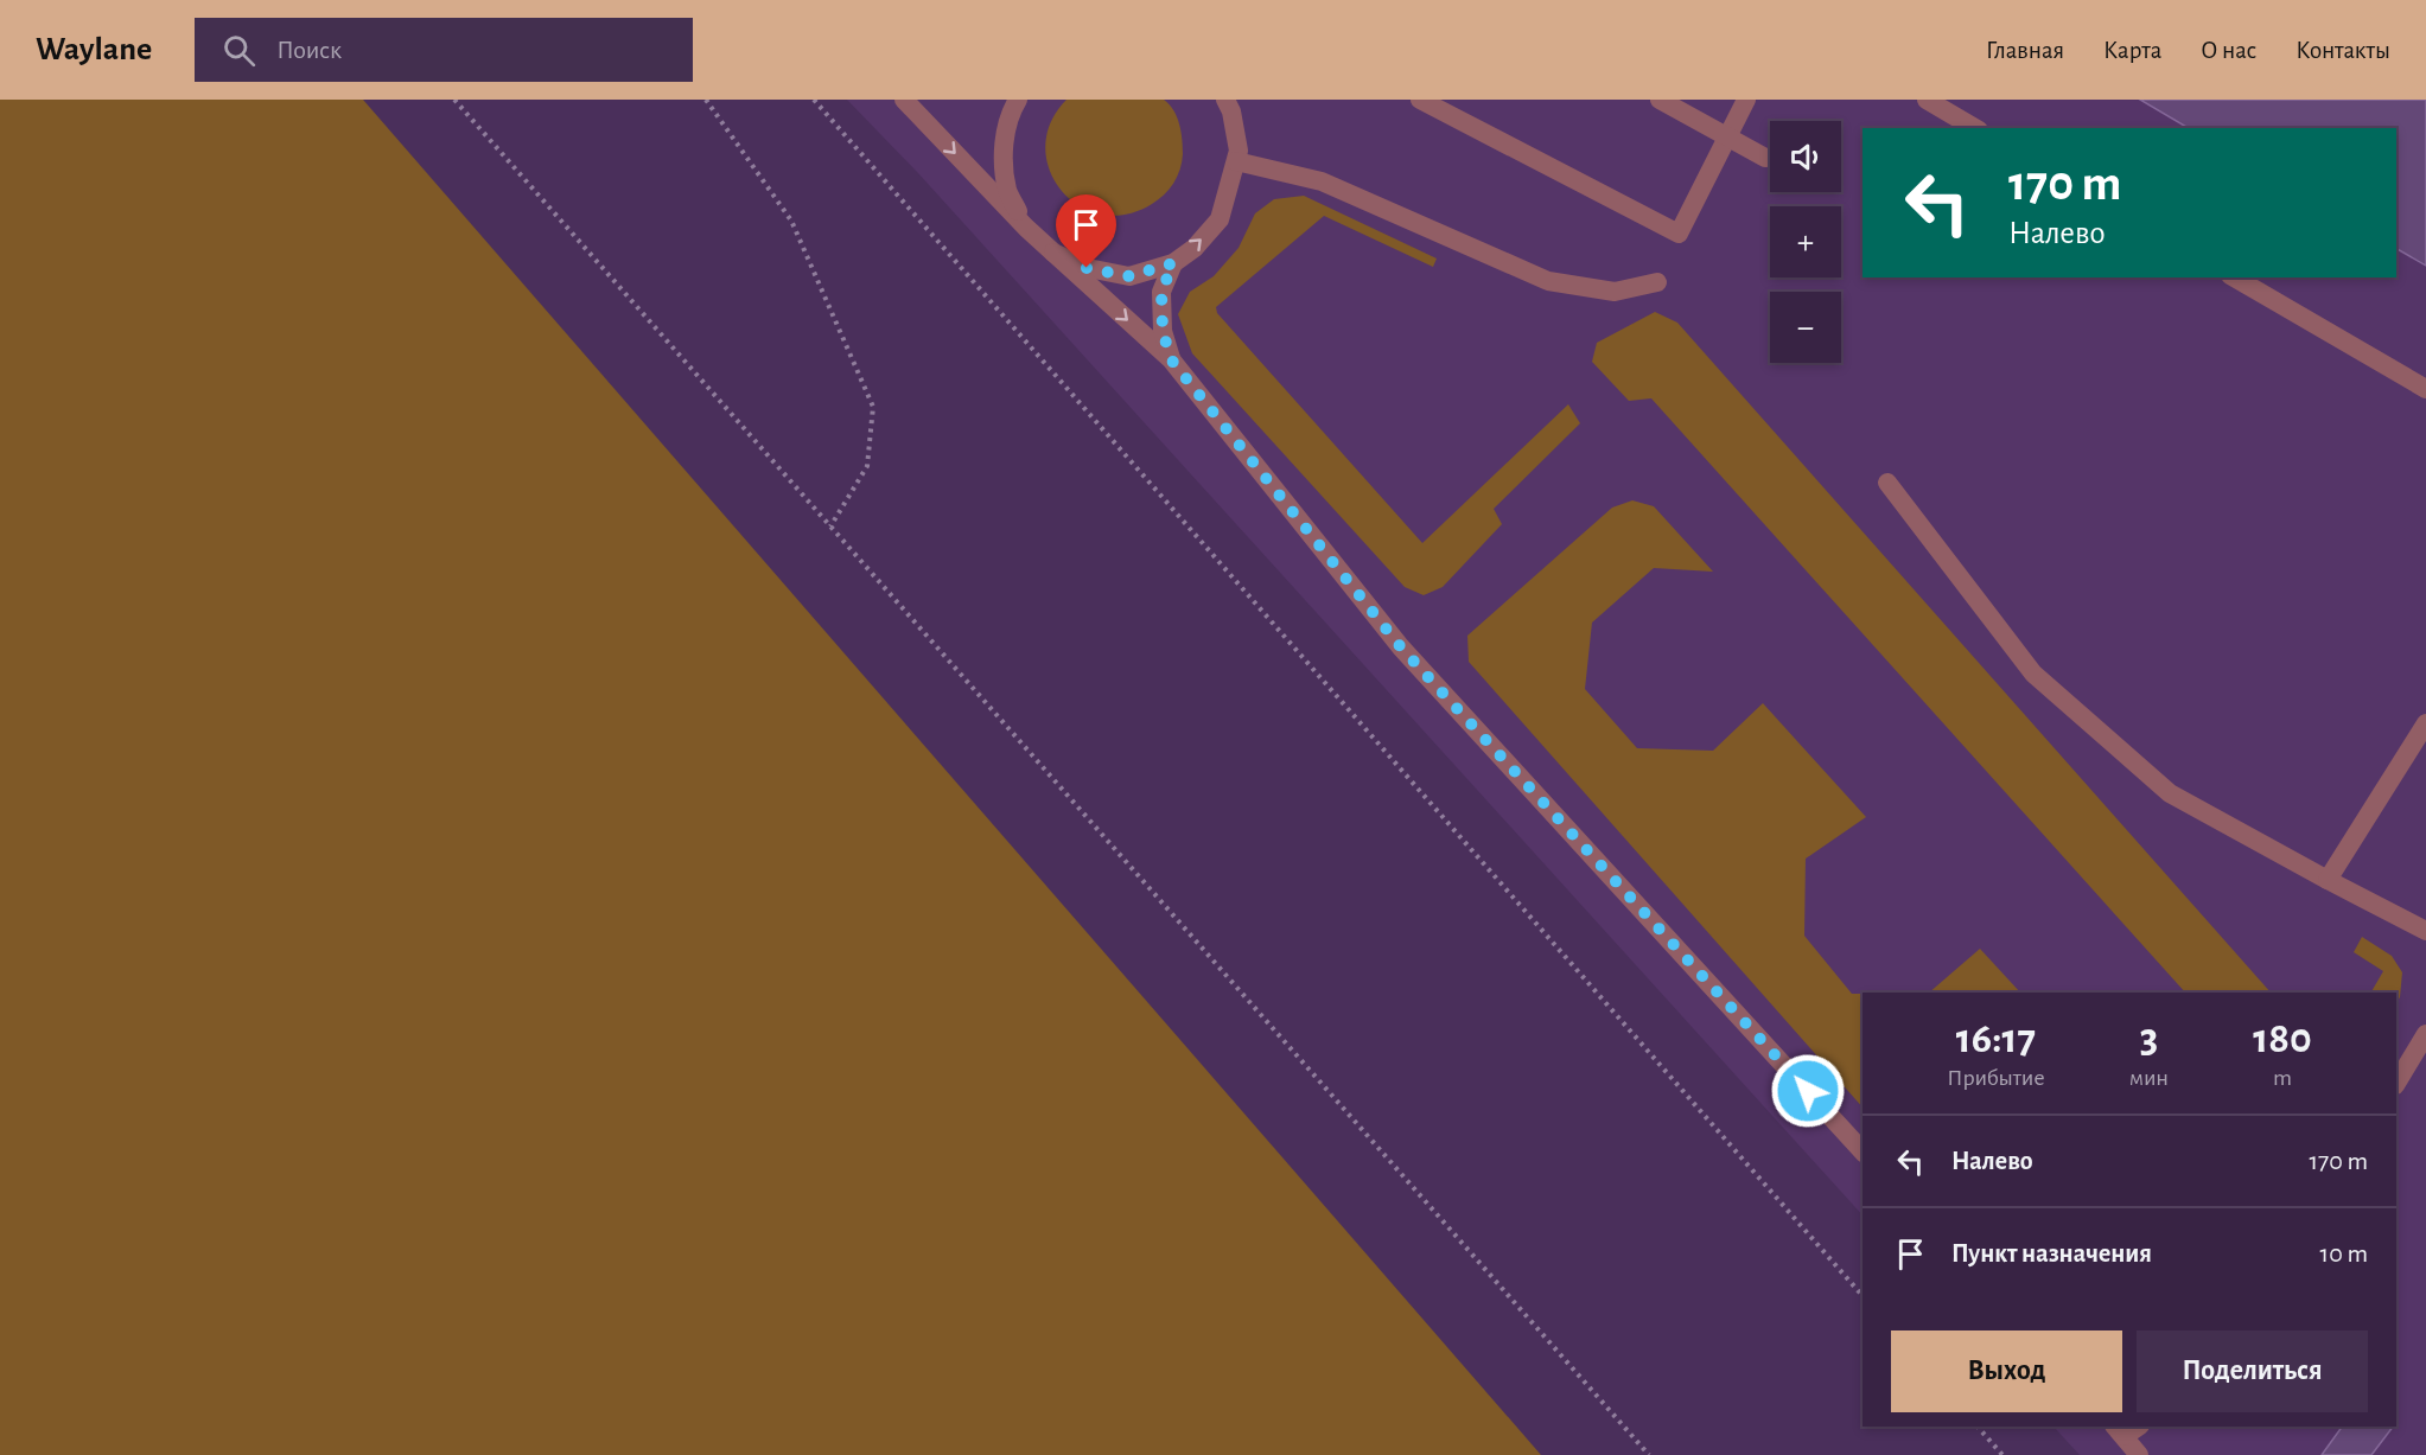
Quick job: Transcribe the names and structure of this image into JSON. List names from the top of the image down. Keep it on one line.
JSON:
{"page":{"header":"Waylane","search":"Поиск","nav":["Главная","Карта","О нас","Контакты"],"map_buttons":["+","−"],"turn":["170 m","Налево"],"eta":["16:17","Прибытие","3","мин","180","m"],"list":[{"name":"Налево","value":"170 m"},{"name":"Пункт назначения","value":"10 m"}],"buttons":["Выход","Поделиться"]}}
